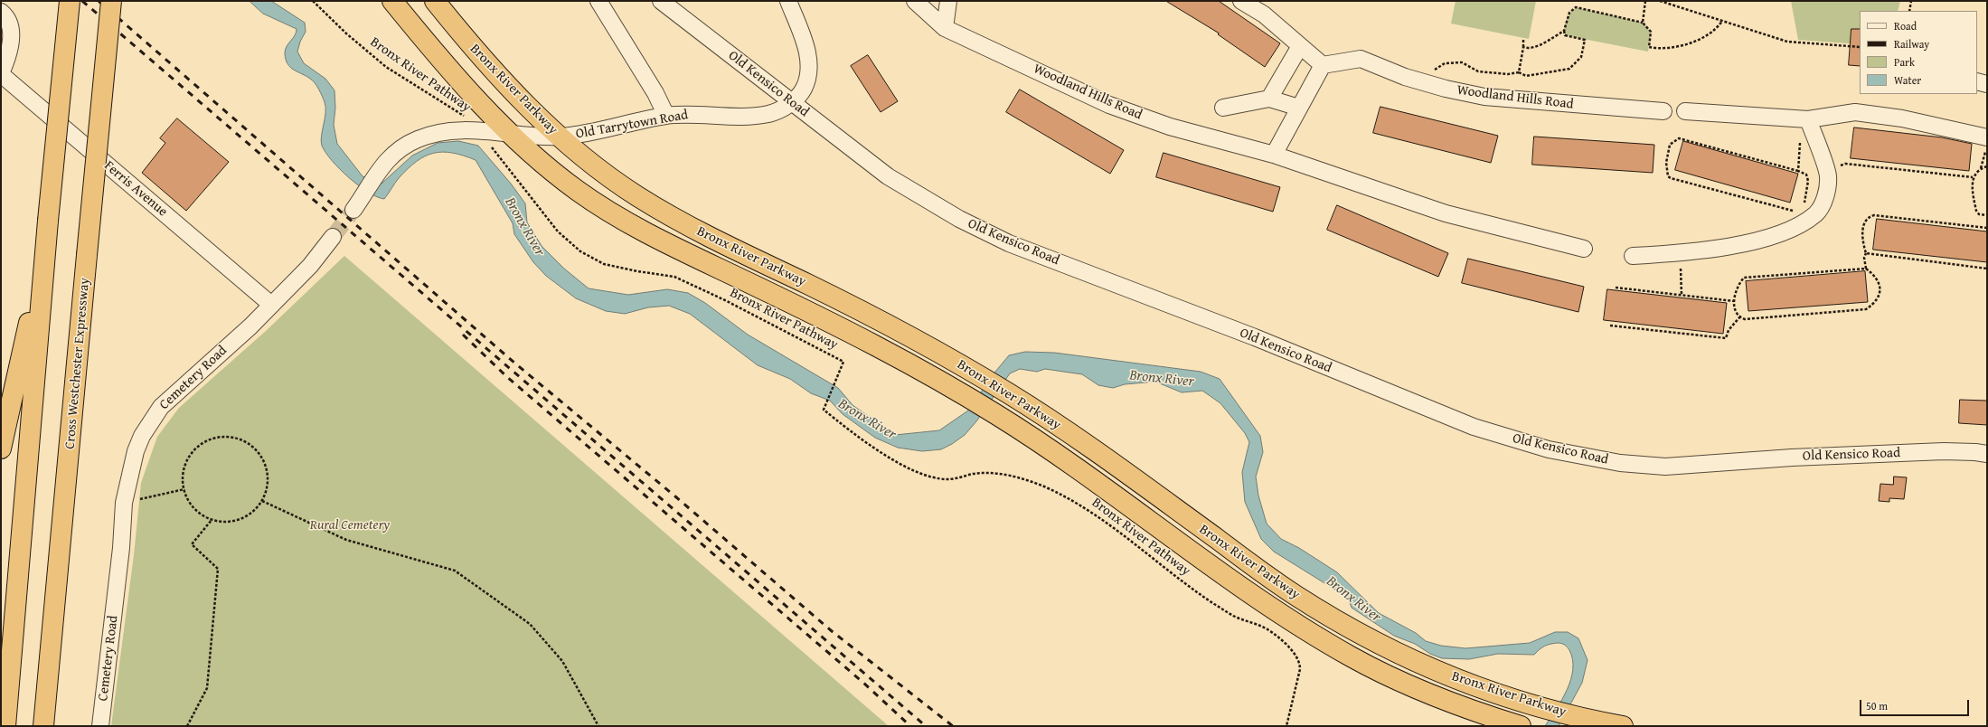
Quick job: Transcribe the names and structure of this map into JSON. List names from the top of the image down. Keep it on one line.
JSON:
{"streets":{"highway":["Bronx River Parkway","Cross Westchester Expressway"],"street":["Old Kensico Road","Woodland Hills Road","Old Tarrytown Road","Ferris Avenue","Cemetery Road"],"path":["Bronx River Pathway"]},"crossings":[["Old Kensico Road","Old Tarrytown Road"],["Bronx River Parkway","Old Tarrytown Road"],["Ferris Avenue","Cemetery Road"]],"water":["Bronx River"],"parks":["Rural Cemetery"],"legend":["Road","Railway","Park","Water"],"scale_bar":"50 m"}
